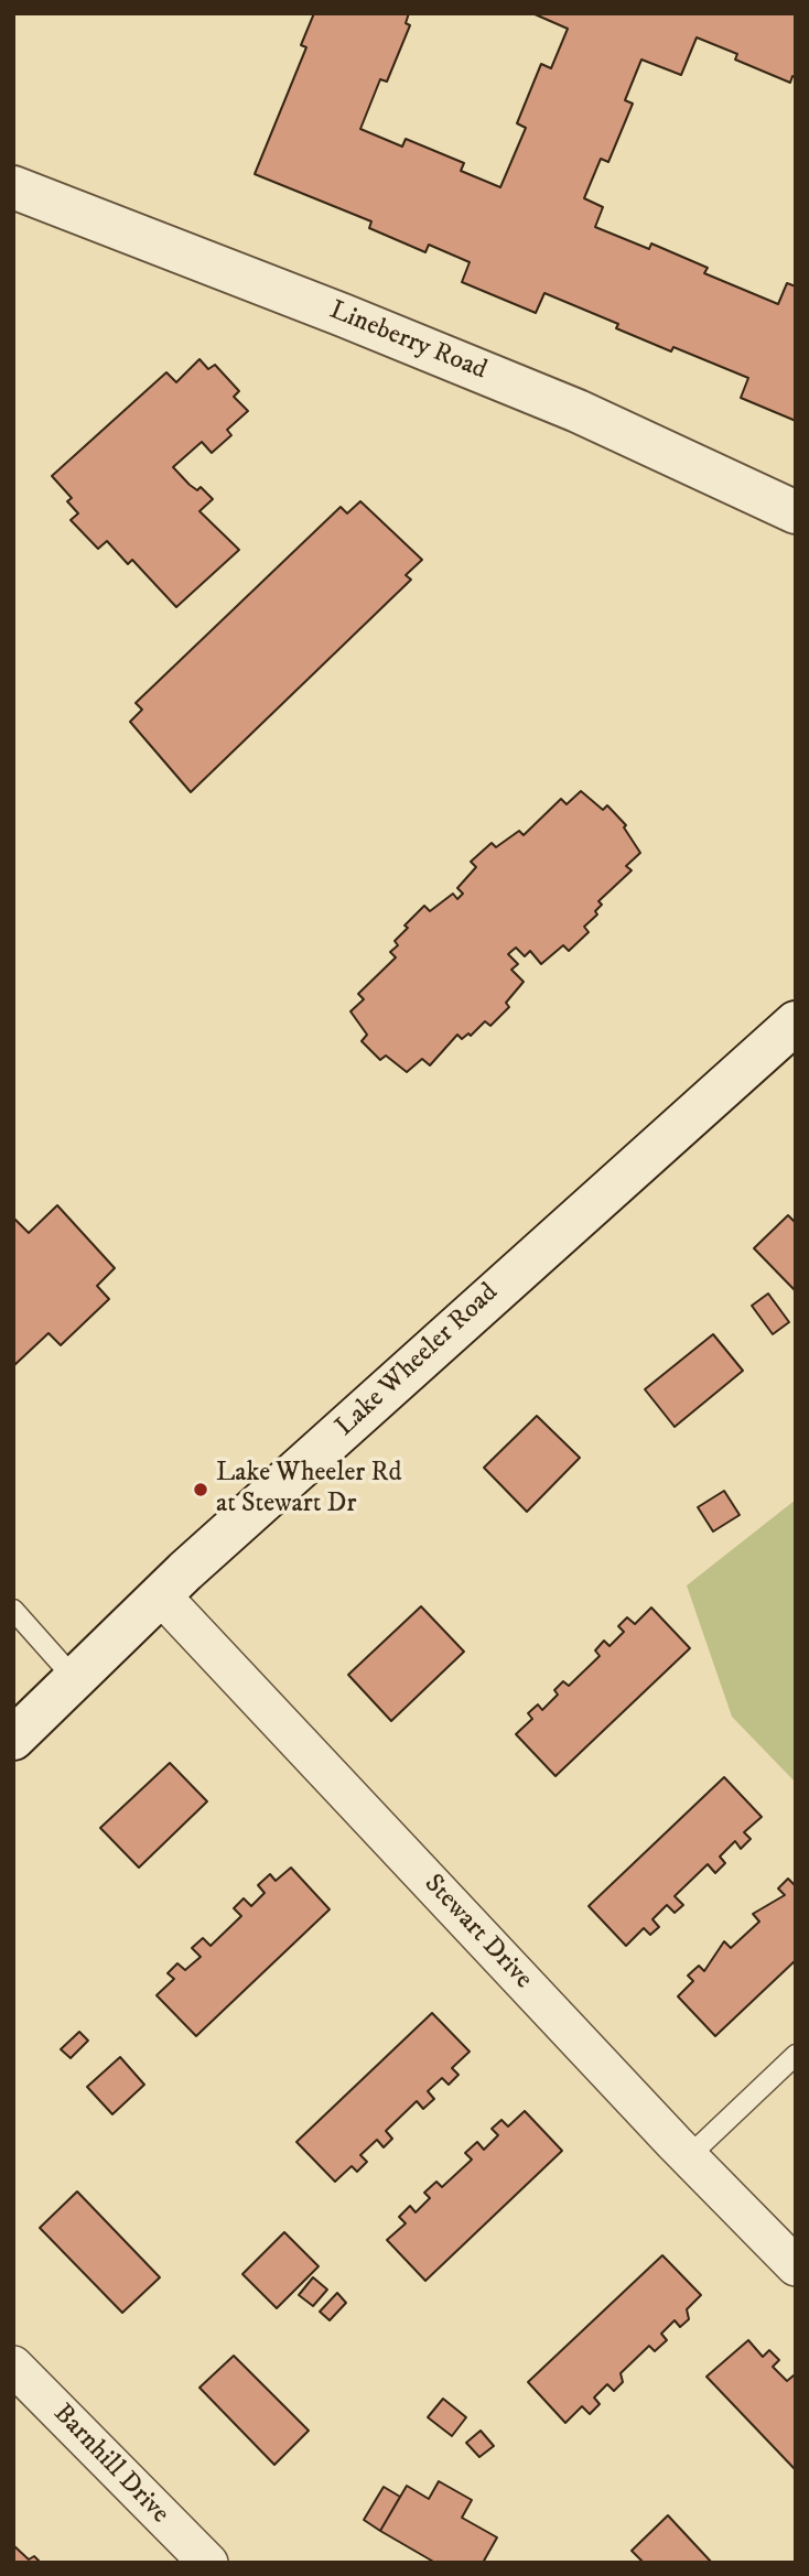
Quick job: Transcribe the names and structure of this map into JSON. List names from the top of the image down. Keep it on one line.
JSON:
{"streets":{"main road":["Lineberry Road","Lake Wheeler Road"],"street":["Stewart Drive","Barnhill Drive"]},"crossings":[["Lake Wheeler Road","Stewart Drive"]],"places":["Lake Wheeler Rd at Stewart Dr"]}
